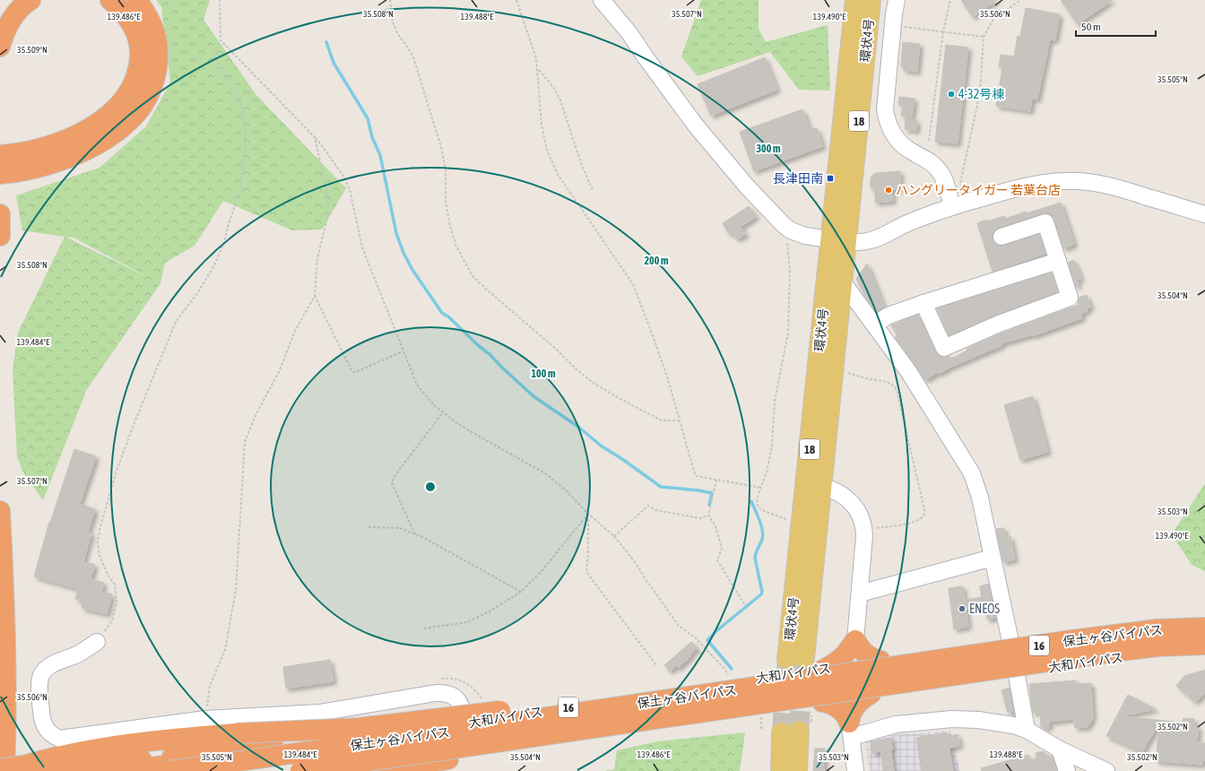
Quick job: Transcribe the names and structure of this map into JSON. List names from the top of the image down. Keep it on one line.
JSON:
{"streets":{"highway":["保土ヶ谷バイパス","16","大和バイパス"],"main road":["環状4号","18"]},"crossings":[["保土ヶ谷バイパス","大和バイパス"]],"places":{"other":["4-32号棟","ハングリータイガー 若葉台店","ENEOS"],"transit":["長津田南"]},"scale_bar":"50 m","coordinates":["35.507°N","35.506°N","35.508°N","139.486°E","139.488°E","139.490°E","35.509°N","35.505°N","35.504°N","139.484°E","35.503°N","35.502°N"],"rings":["300 m","200 m","100 m"]}
